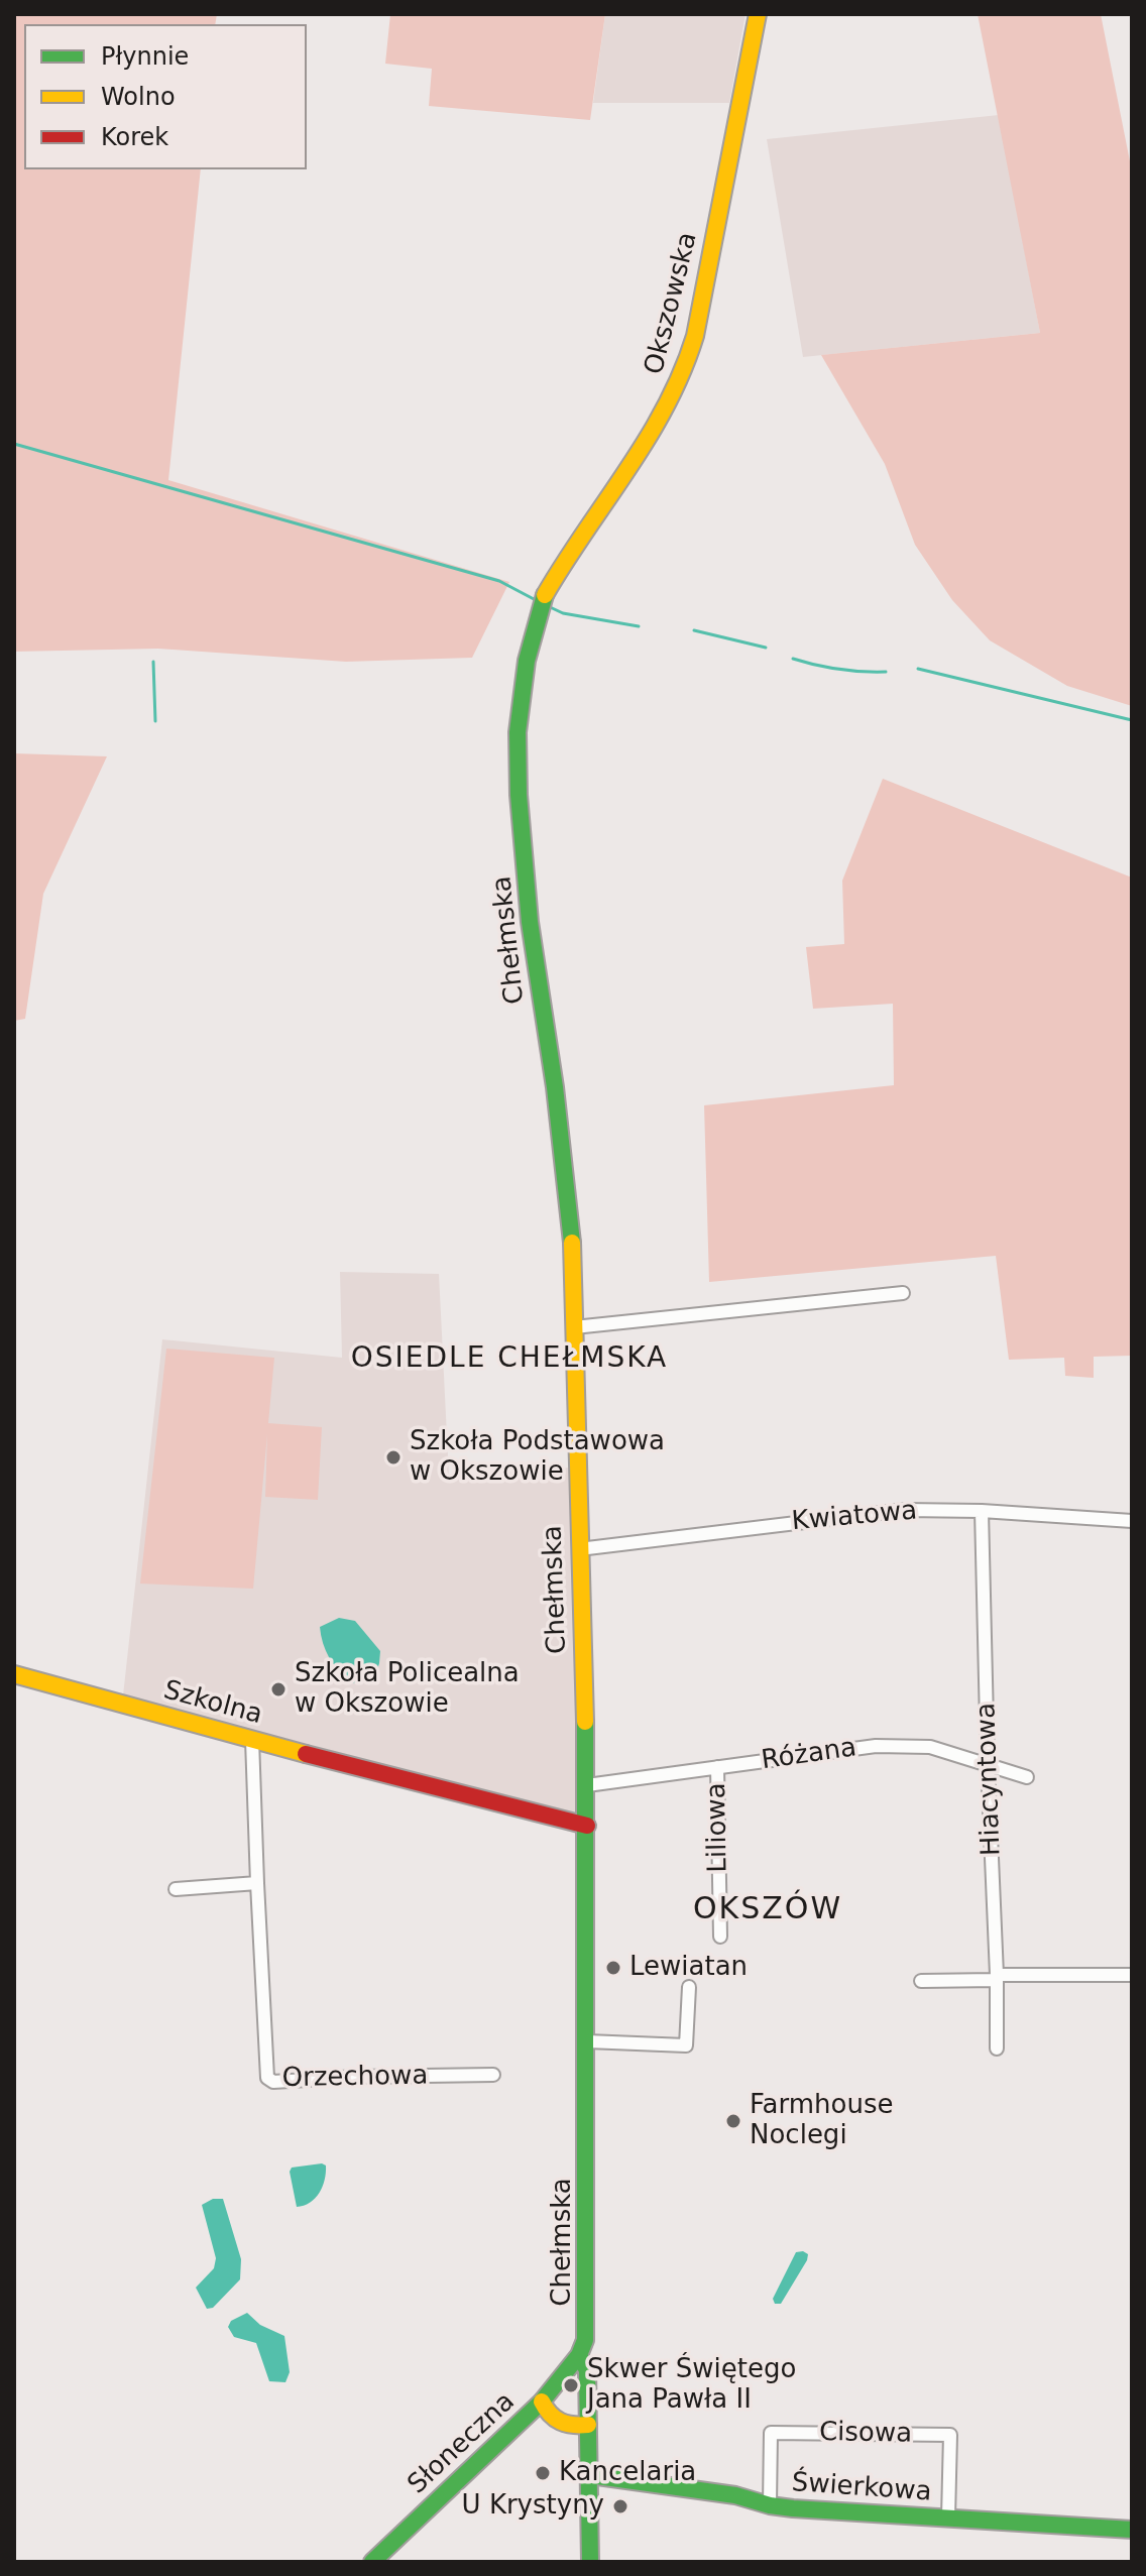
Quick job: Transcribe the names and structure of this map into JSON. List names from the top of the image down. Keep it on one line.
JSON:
{"streets":{"main road":["Okszowska","Chełmska","Szkolna","Słoneczna","Świerkowa"],"street":["Kwiatowa","Różana","Hiacyntowa","Liliowa","Orzechowa","Cisowa"]},"crossings":[["Okszowska","Chełmska"],["Chełmska","Kwiatowa"],["Chełmska","Szkolna"],["Chełmska","Różana"],["Chełmska","Słoneczna"],["Chełmska","Świerkowa"],["Kwiatowa","Hiacyntowa"],["Szkolna","Orzechowa"],["Różana","Hiacyntowa"],["Różana","Liliowa"],["Cisowa","Świerkowa"]],"districts":["OSIEDLE CHEŁMSKA","OKSZÓW"],"places":["Szkoła Podstawowa w Okszowie","Szkoła Policealna w Okszowie","Lewiatan","Farmhouse Noclegi","Skwer Świętego Jana Pawła II","Kancelaria","U Krystyny"],"legend":["Płynnie","Wolno","Korek"]}
